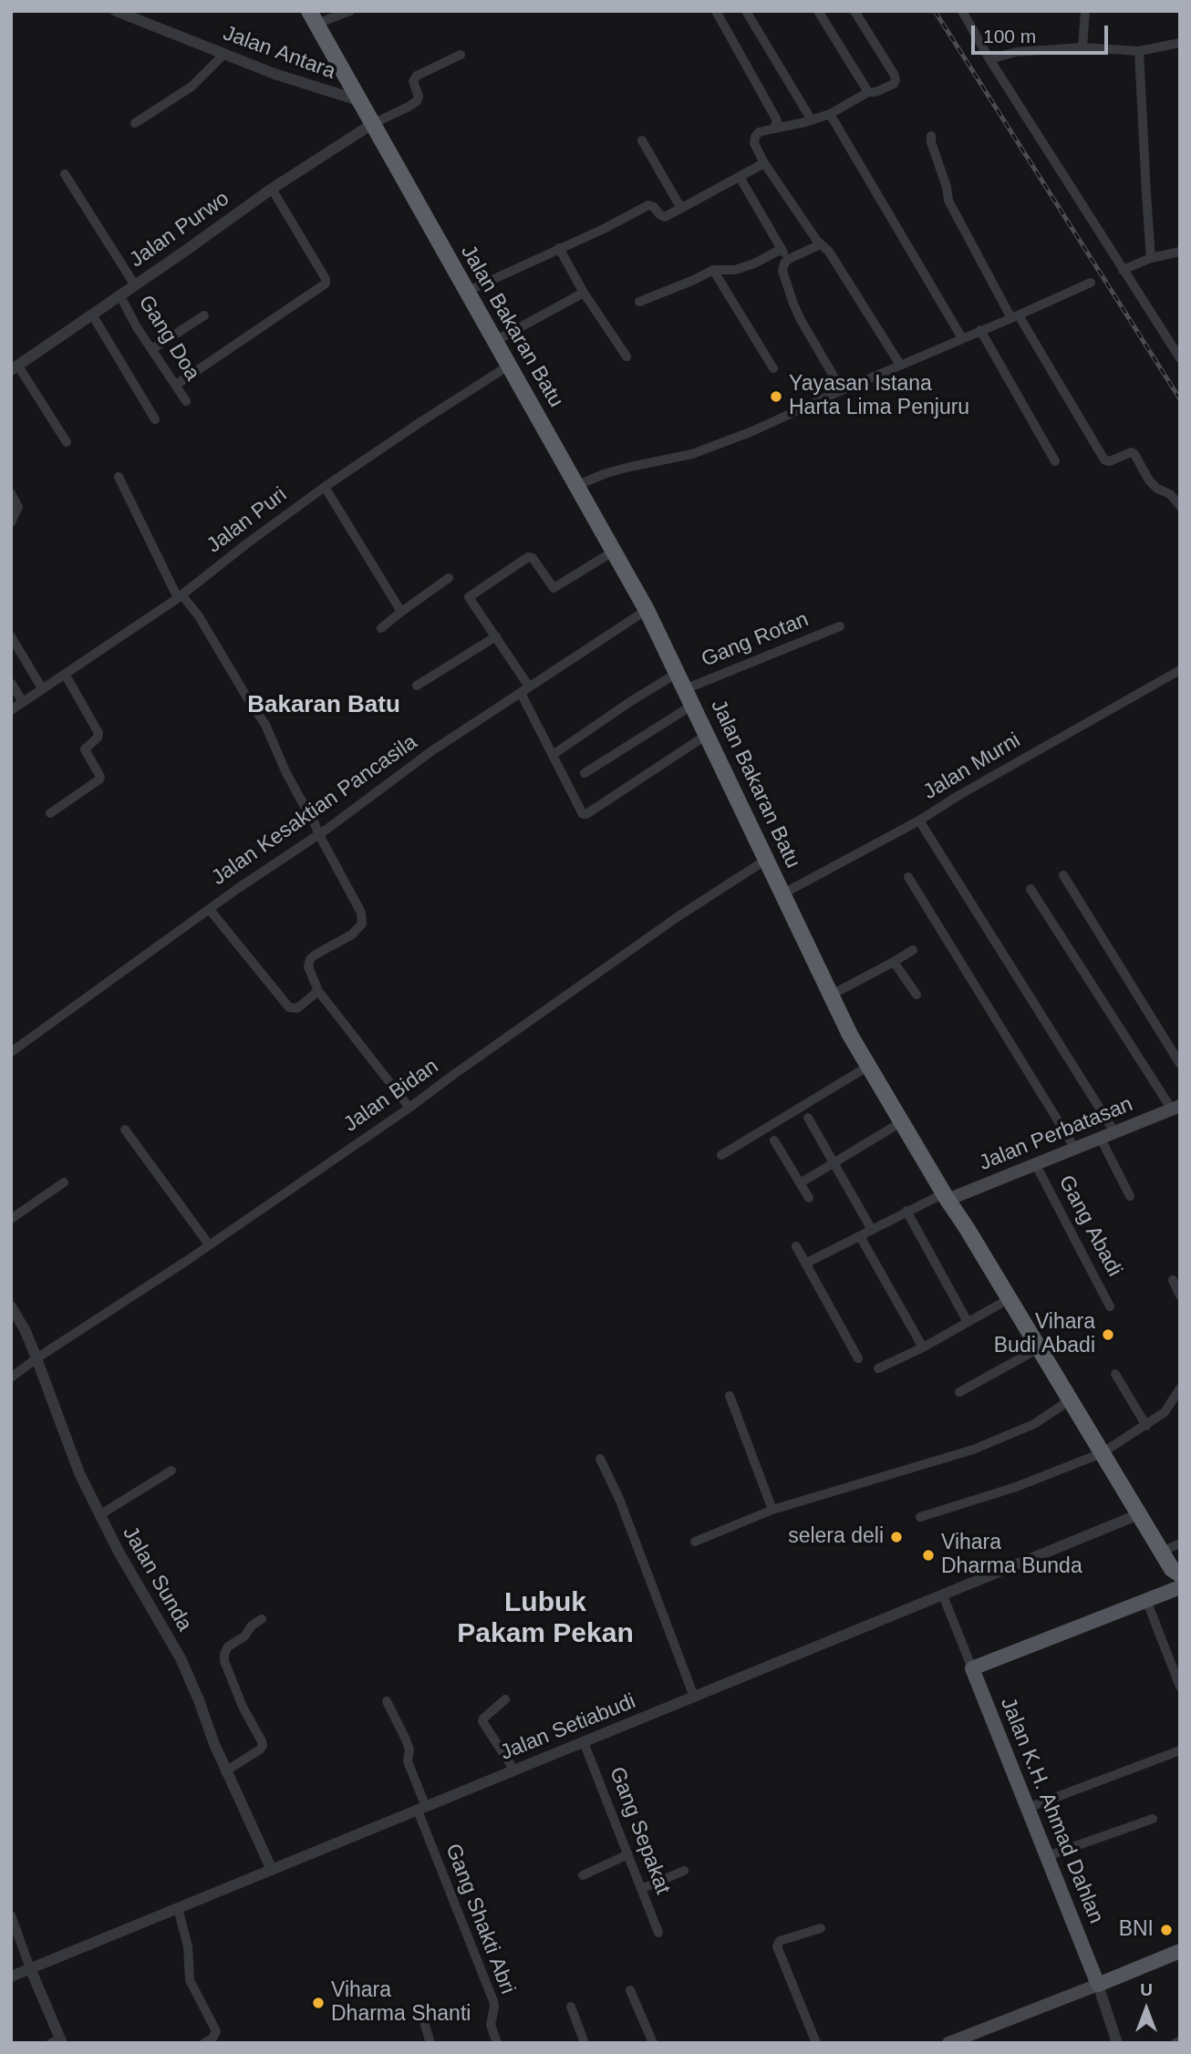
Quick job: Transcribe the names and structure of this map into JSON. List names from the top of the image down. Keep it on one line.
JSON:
{"streets":{"highway":["Jalan Bakaran Batu"],"main road":["Jalan Perbatasan","Jalan K.H. Ahmad Dahlan"],"street":["Jalan Antara","Jalan Purwo","Gang Doa","Jalan Puri","Gang Rotan","Jalan Murni","Jalan Kesaktian Pancasila","Jalan Bidan","Gang Abadi","Jalan Sunda","Jalan Setiabudi","Gang Sepakat","Gang Shakti Abri"]},"crossings":[["Jalan Antara","Jalan Bakaran Batu"],["Jalan Purwo","Jalan Bakaran Batu"],["Jalan Purwo","Gang Doa"],["Jalan Bakaran Batu","Jalan Puri"],["Jalan Bakaran Batu","Gang Rotan"],["Jalan Bakaran Batu","Jalan Murni"],["Jalan Bakaran Batu","Jalan Kesaktian Pancasila"],["Jalan Bakaran Batu","Jalan Bidan"],["Jalan Bakaran Batu","Jalan Perbatasan"],["Jalan Bakaran Batu","Jalan Setiabudi"],["Jalan Bidan","Jalan Sunda"],["Jalan Perbatasan","Gang Abadi"],["Jalan Sunda","Jalan Setiabudi"],["Jalan Setiabudi","Jalan K.H. Ahmad Dahlan"],["Jalan Setiabudi","Gang Sepakat"],["Jalan Setiabudi","Gang Shakti Abri"]],"districts":["Bakaran Batu","Lubuk Pakam Pekan"],"places":["Yayasan Istana Harta Lima Penjuru","Vihara Budi Abadi","selera deli","Vihara Dharma Bunda","BNI","Vihara Dharma Shanti"],"scale_bar":"100 m","north":"top"}
